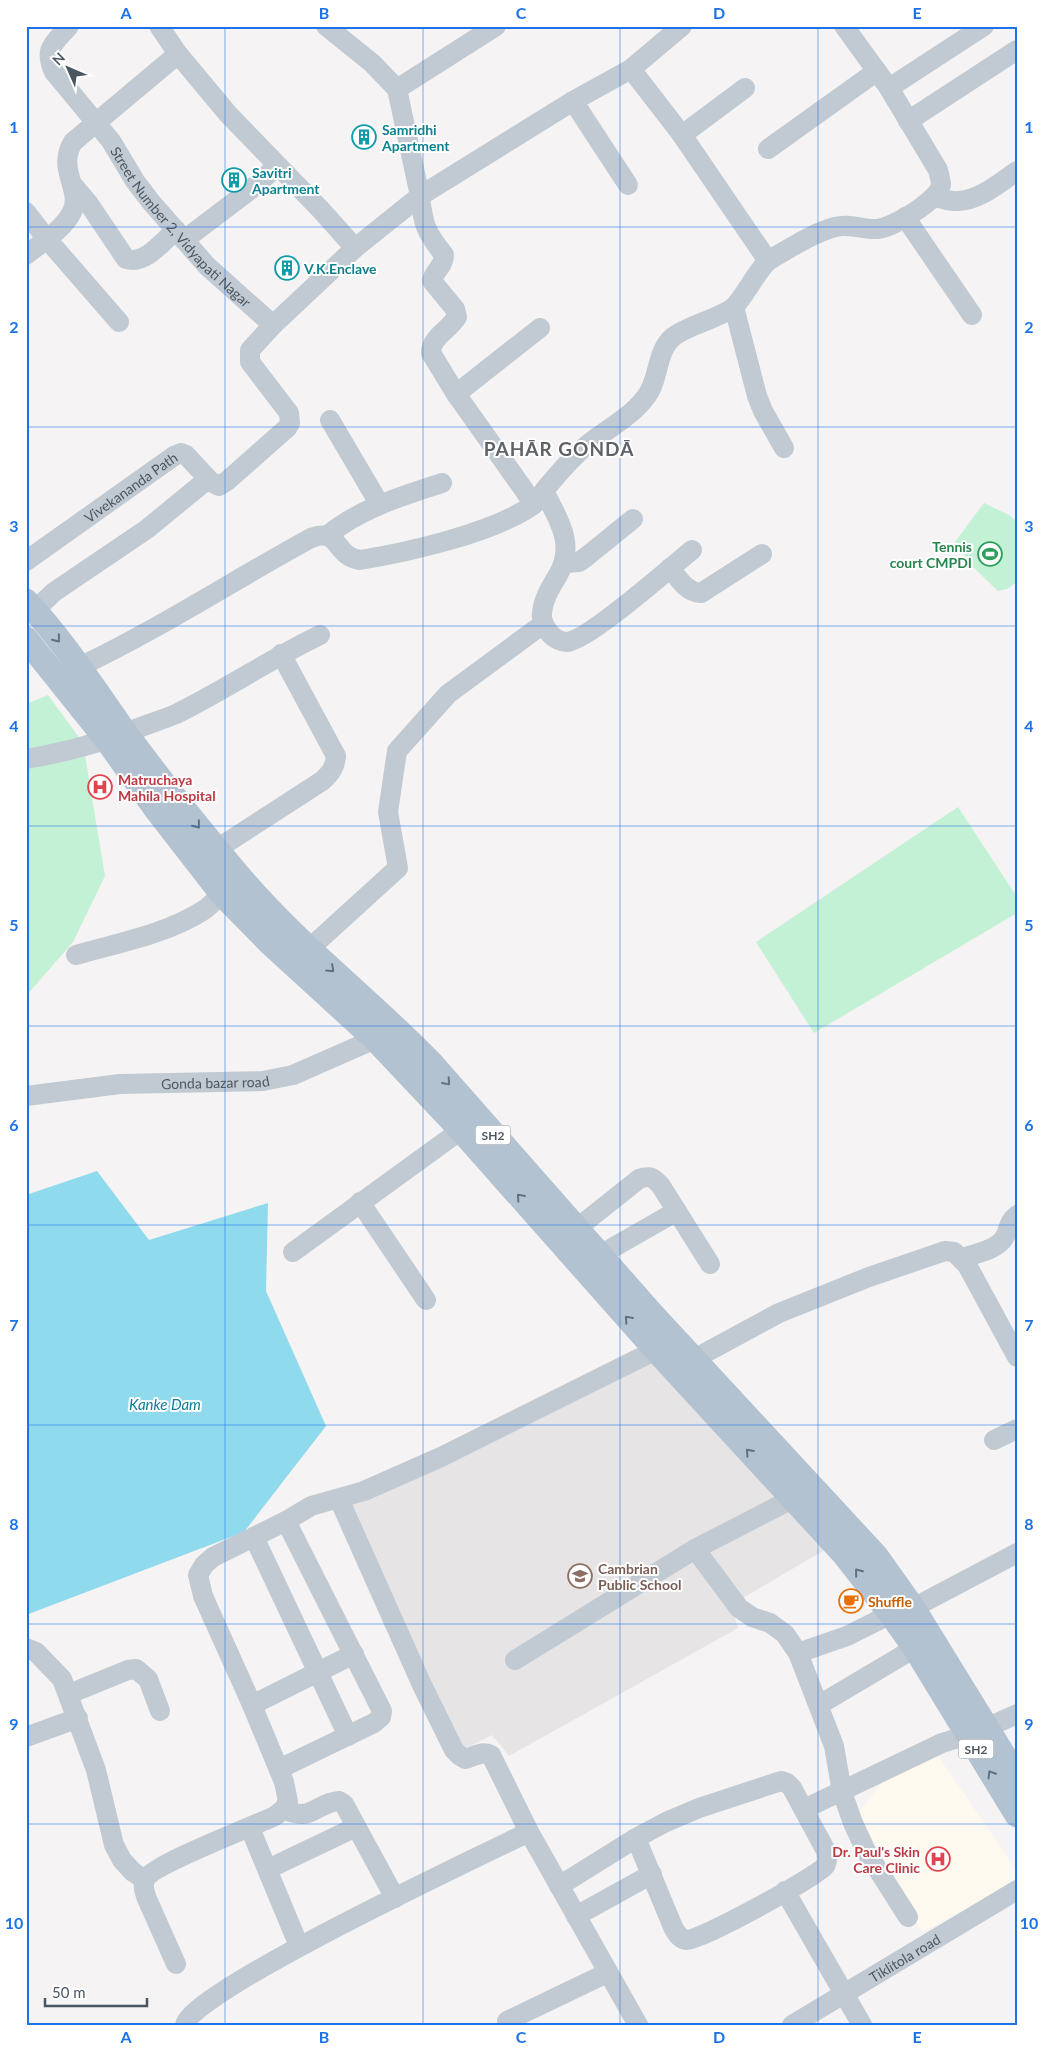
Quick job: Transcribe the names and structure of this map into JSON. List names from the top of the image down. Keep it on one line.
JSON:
{"streets":{"main road":["SH2"],"street":["Street Number 2, Vidyapati Nagar","Vivekananda Path","Gonda bazar road","Tiklitola road"]},"crossings":[["Gonda bazar road","SH2"]],"districts":["PAHĀR GONDĀ"],"water":["Kanke Dam"],"places":{"building":["Samridhi Apartment","Savitri Apartment","V.K.Enclave"],"sports":["Tennis court CMPDI"],"hospital":["Matruchaya Mahila Hospital","Dr. Paul's Skin Care Clinic"],"school or university":["Cambrian Public School"],"cafe":["Shuffle"]},"scale_bar":"50 m","north":"top left","grid":{"columns":["A","B","C","D","E"],"rows":["1","2","3","4","5","6","7","8","9","10"]}}
